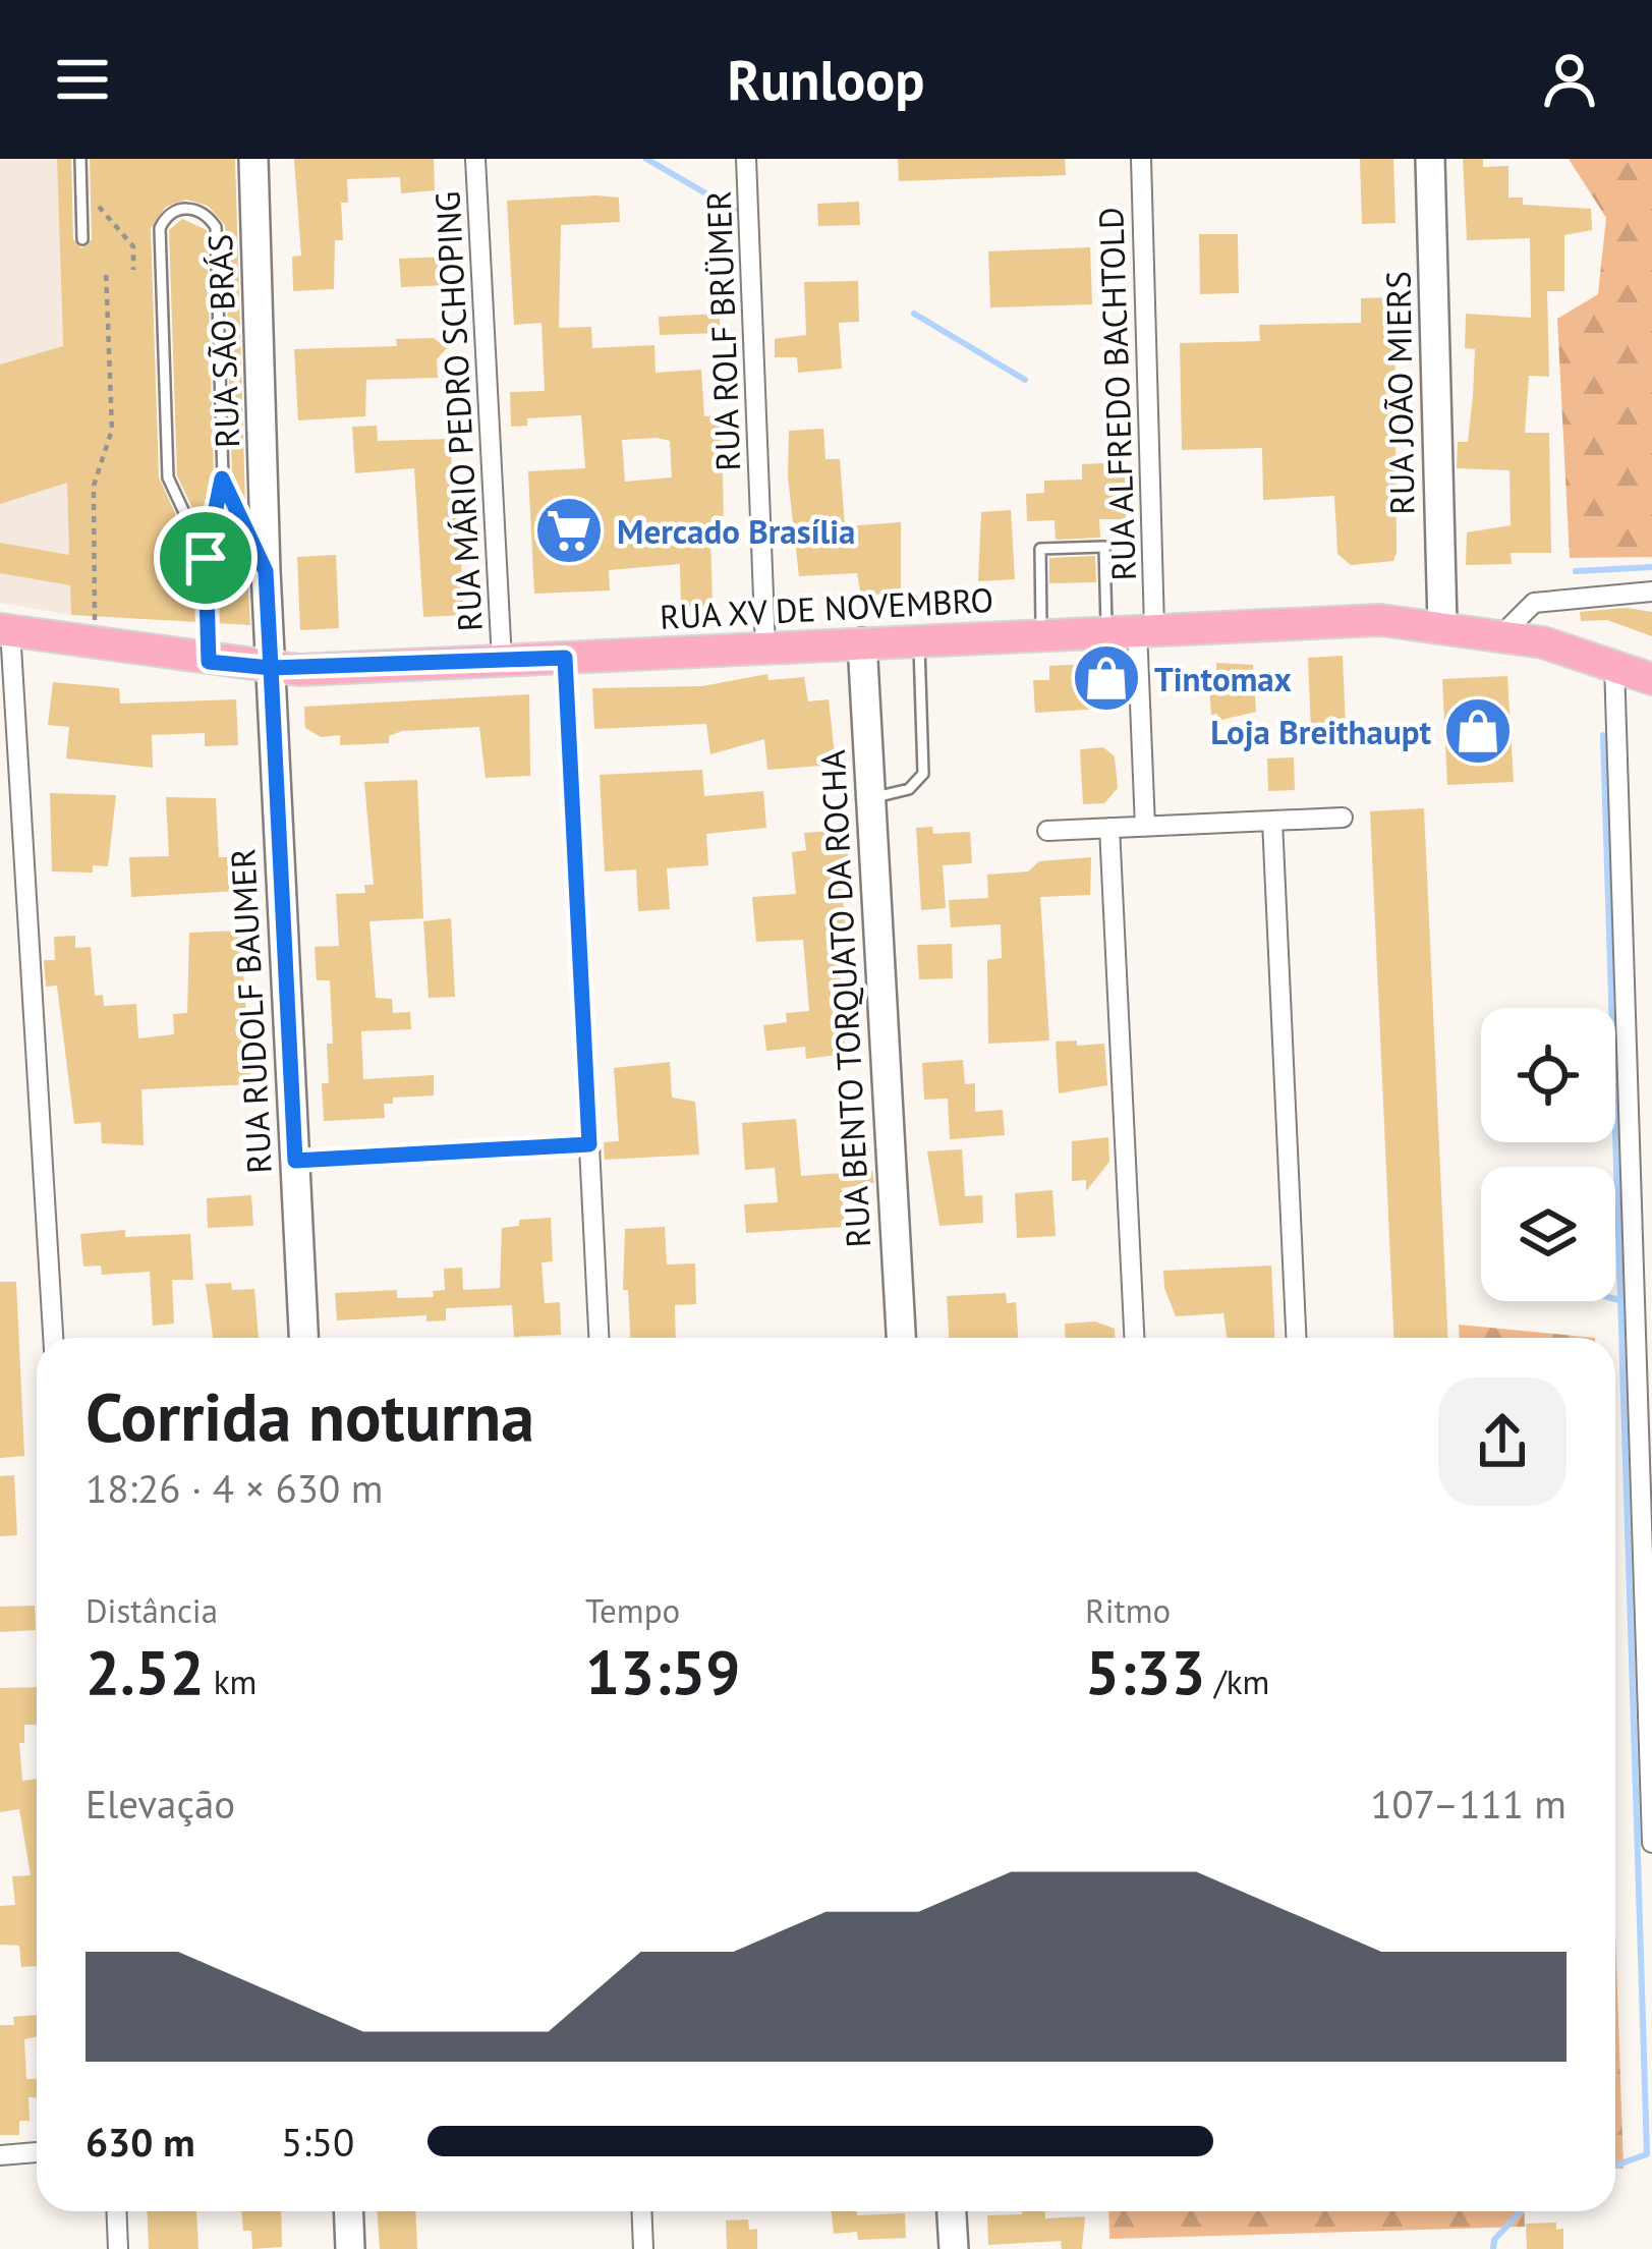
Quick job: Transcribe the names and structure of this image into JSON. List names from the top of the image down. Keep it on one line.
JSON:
{"streets":{"main road":["RUA XV DE NOVEMBRO"],"street":["RUA ROLF BRÜMER","RUA SÃO BRÁS","RUA JOÃO MIERS","RUA ALFREDO BACHTOLD","RUA MÁRIO PEDRO SCHOPING","RUA BENTO TORQUATO DA ROCHA","RUA RUDOLF BAUMER"]},"crossings":[["RUA ROLF BRÜMER","RUA XV DE NOVEMBRO"],["RUA SÃO BRÁS","RUA XV DE NOVEMBRO"],["RUA SÃO BRÁS","RUA RUDOLF BAUMER"],["RUA JOÃO MIERS","RUA XV DE NOVEMBRO"],["RUA ALFREDO BACHTOLD","RUA XV DE NOVEMBRO"],["RUA MÁRIO PEDRO SCHOPING","RUA XV DE NOVEMBRO"],["RUA XV DE NOVEMBRO","RUA BENTO TORQUATO DA ROCHA"],["RUA XV DE NOVEMBRO","RUA RUDOLF BAUMER"]],"places":{"supermarket":["Mercado Brasília"],"shop":["Tintomax","Loja Breithaupt"]},"page":{"header":"Runloop","heading":["Corrida noturna","18:26 · 4 × 630 m"],"stats":[["Distância","2.52 km"],["Tempo","13:59"],["Ritmo","5:33 /km"]],"chart":["Elevação","107–111 m"],"list":[{"name":"630 m","note":"5:50"}]}}
